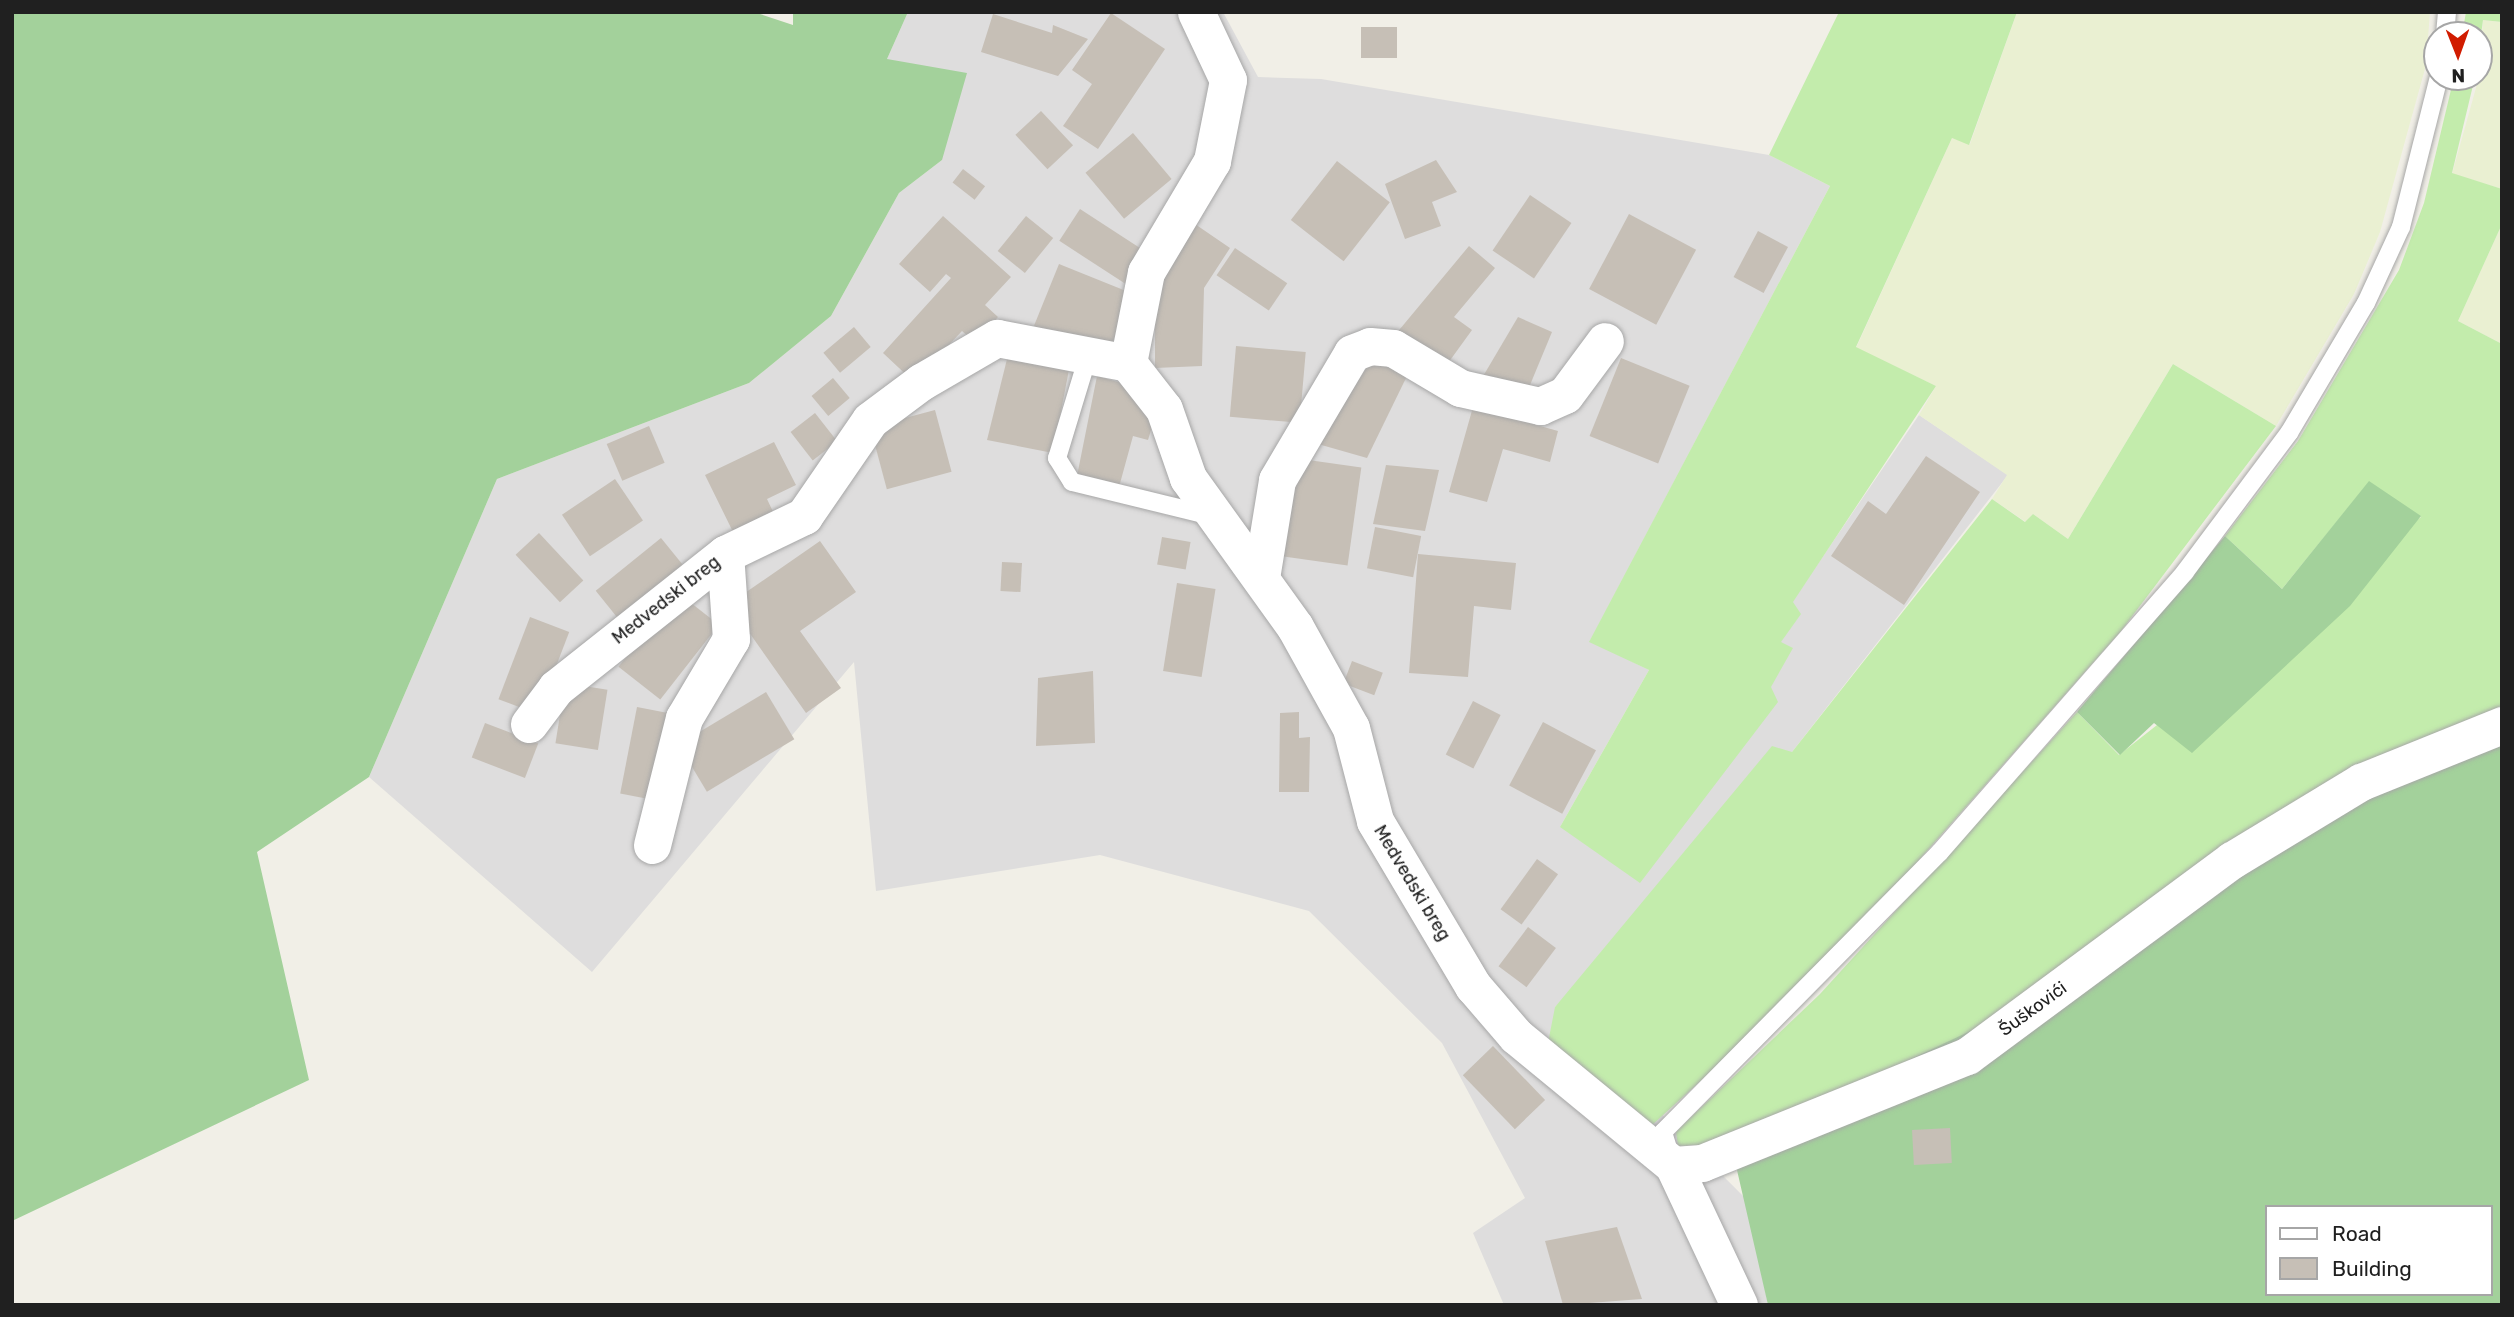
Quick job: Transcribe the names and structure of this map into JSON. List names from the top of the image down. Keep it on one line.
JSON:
{"streets":{"street":["Medvedski breg","Šuškovići"]},"crossings":[["Medvedski breg","Šuškovići"]],"legend":["Road","Building"],"north":"bottom"}
